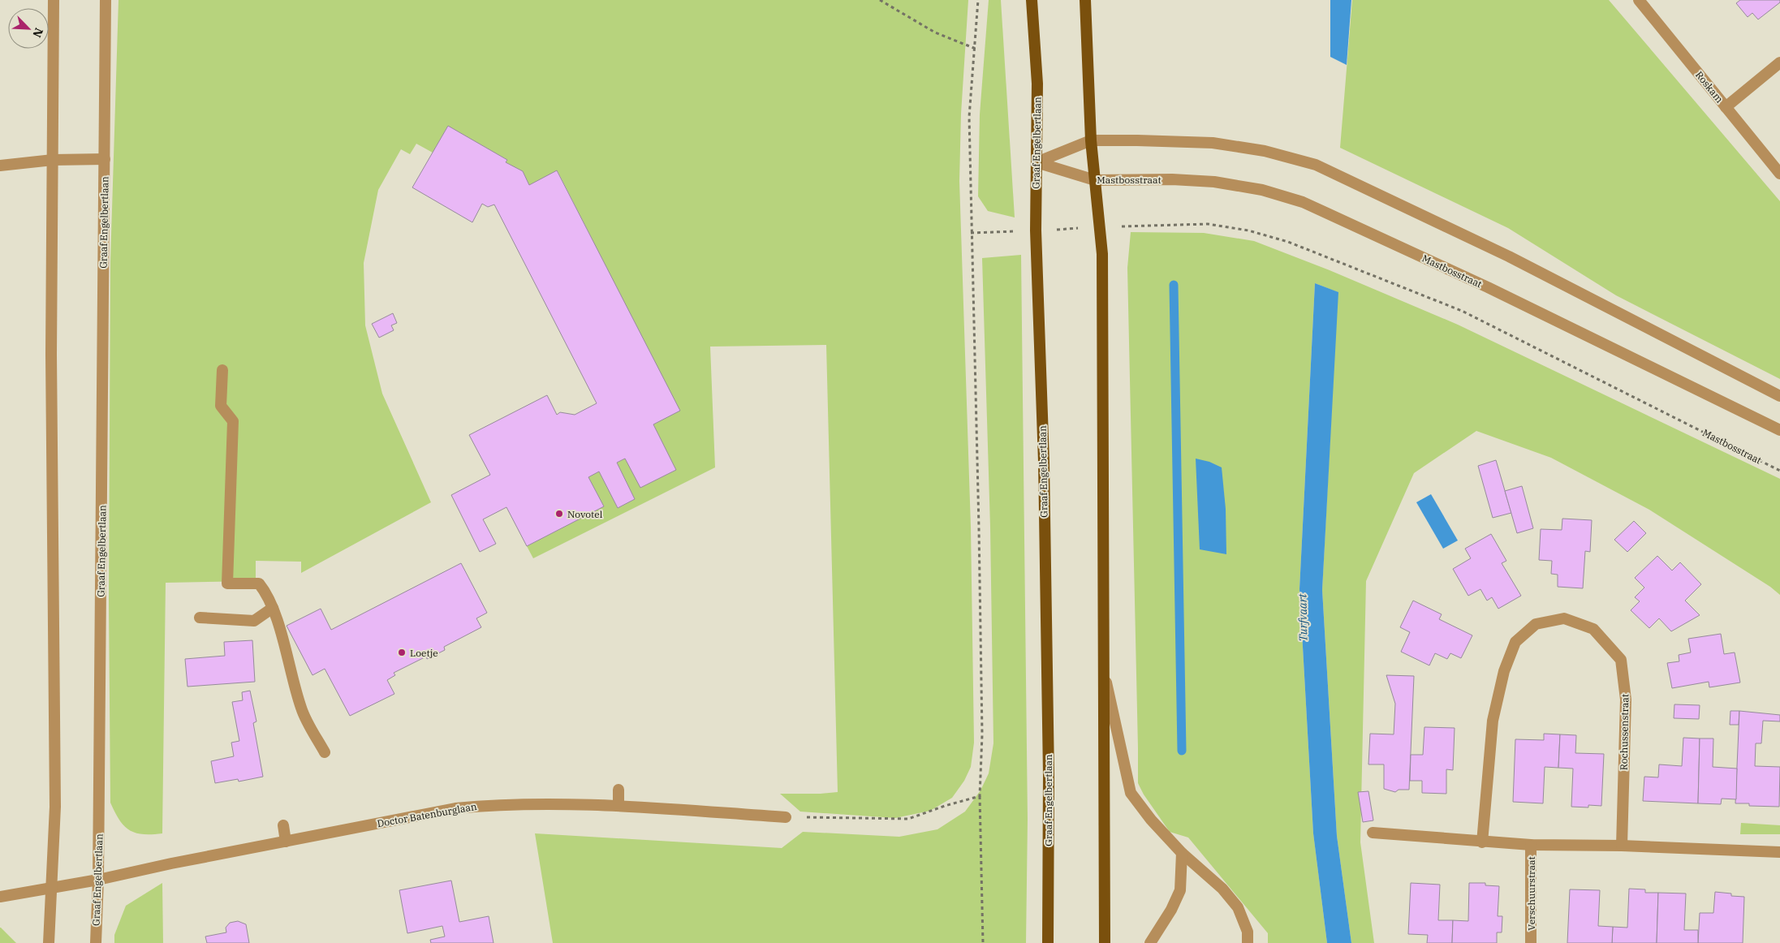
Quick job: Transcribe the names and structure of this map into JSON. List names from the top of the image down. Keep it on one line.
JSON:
{"streets":{"main road":["Graaf Engelbertlaan"],"street":["Roskam","Mastbosstraat","Rochussenstraat","Doctor Batenburglaan","Verschuurstraat"]},"crossings":[["Graaf Engelbertlaan","Mastbosstraat"],["Graaf Engelbertlaan","Doctor Batenburglaan"]],"water":["Turfvaart"],"places":["Novotel","Loetje"],"north":"bottom right"}
